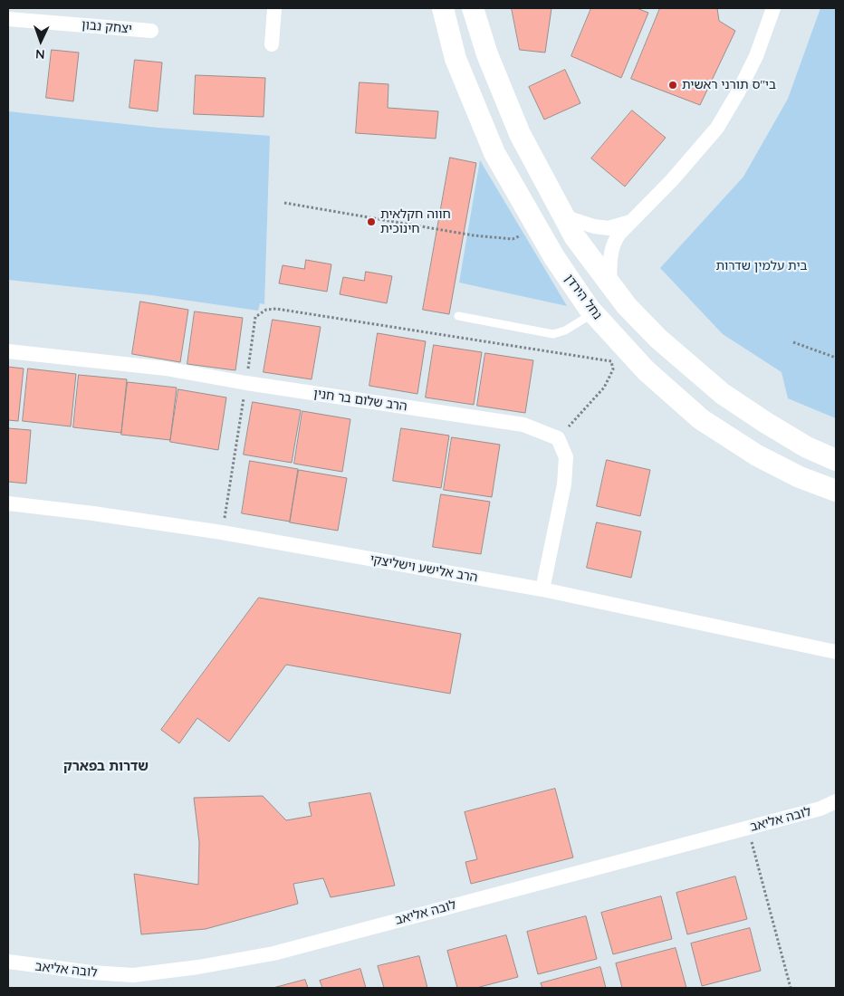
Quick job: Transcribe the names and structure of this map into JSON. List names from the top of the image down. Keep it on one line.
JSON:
{"streets":{"main road":["נחל הירדן"],"street":["יצחק נבון","הרב שלום בר חנין","הרב אלישע וישליצקי","לובה אליאב"]},"districts":["שדרות בפארק"],"parks":["בית עלמין שדרות"],"places":["בי\"ס תורני ראשית","חווה חקלאית חינוכית"],"north":"bottom"}
